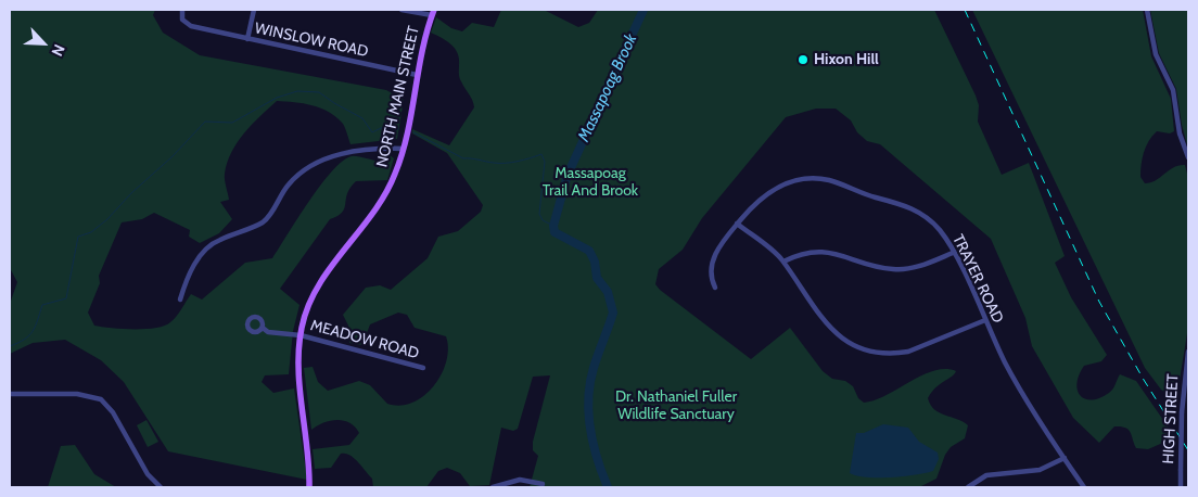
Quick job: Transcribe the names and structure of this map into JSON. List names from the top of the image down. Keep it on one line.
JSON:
{"streets":{"main road":["NORTH MAIN STREET"],"street":["WINSLOW ROAD","TRAYER ROAD","MEADOW ROAD","HIGH STREET"]},"crossings":[["WINSLOW ROAD","NORTH MAIN STREET"],["NORTH MAIN STREET","MEADOW ROAD"]],"water":["Massapoag Brook"],"parks":["Massapoag Trail And Brook","Dr. Nathaniel Fuller Wildlife Sanctuary"],"places":["Hixon Hill"],"north":"bottom right"}
